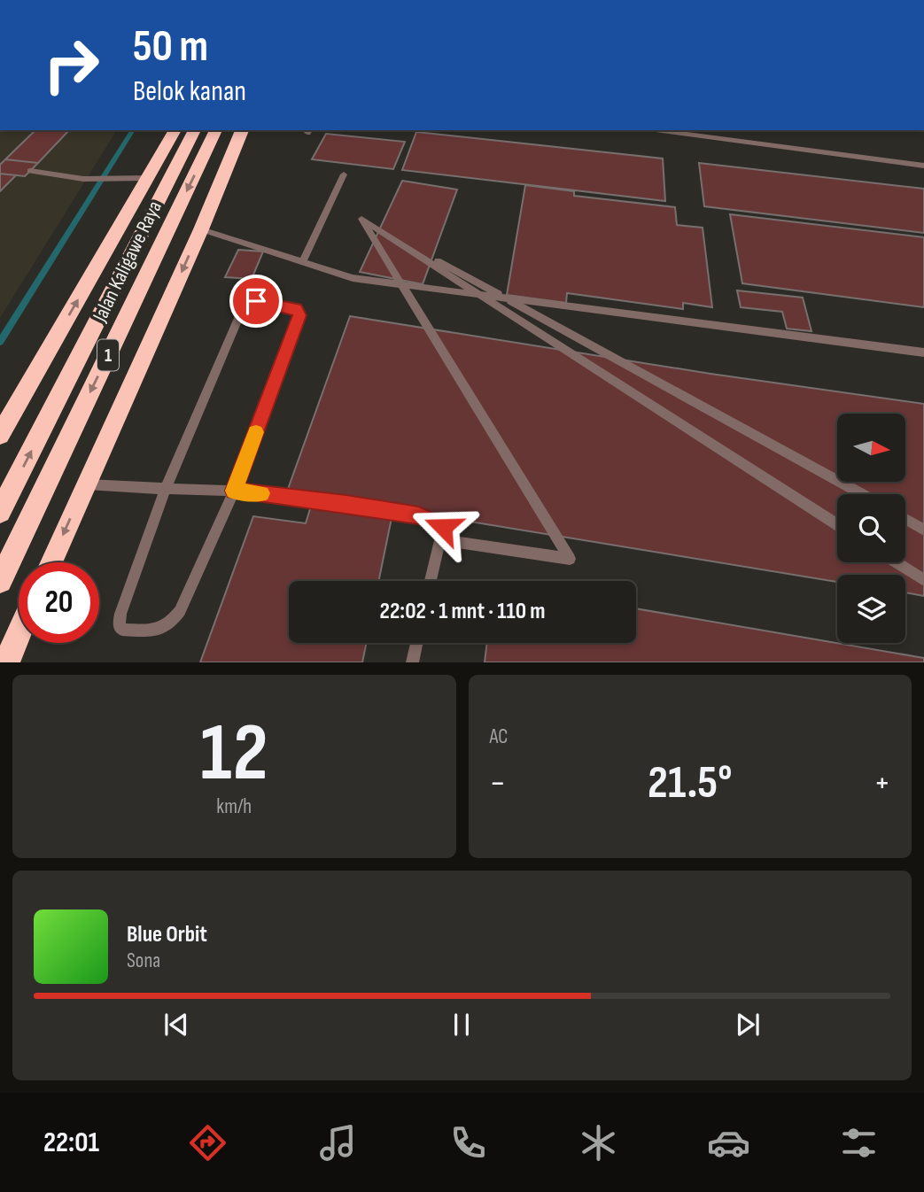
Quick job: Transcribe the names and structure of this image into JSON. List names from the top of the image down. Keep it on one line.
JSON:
{"streets":{"highway":["Jalan Kaligawe Raya","1"]},"north":"right","page":{"turn":["50 m","Belok kanan"],"limit":"20","trip":"22:02 · 1 mnt · 110 m","tile":[["12","km/h"],"AC"],"heat":["−","21.5°","+"],"song":["Blue Orbit","Sona"],"tabs":"22:01"}}
